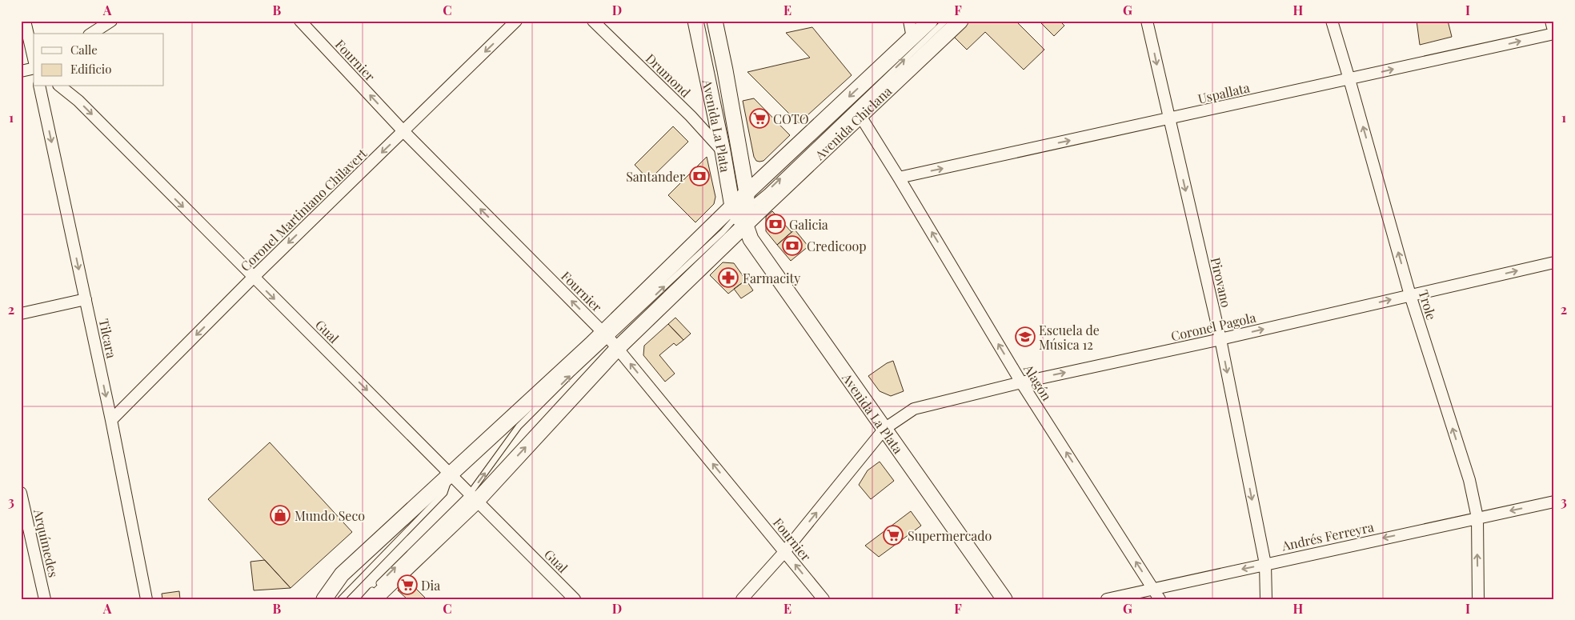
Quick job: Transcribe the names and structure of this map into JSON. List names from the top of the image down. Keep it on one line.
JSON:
{"streets":{"main road":["Avenida Chiclana","Avenida La Plata"],"street":["Fournier","Drumond","Uspallata","Coronel Martiniano Chilavert","Pirovano","Trole","Coronel Pagola","Gual","Tilcara","Alagón","Andrés Ferreyra","Arquímedes"]},"crossings":[["Fournier","Coronel Martiniano Chilavert"],["Fournier","Coronel Pagola"],["Drumond","Avenida La Plata"],["Uspallata","Pirovano"],["Uspallata","Trole"],["Uspallata","Alagón"],["Avenida Chiclana","Avenida La Plata"],["Avenida Chiclana","Alagón"],["Avenida La Plata","Coronel Pagola"],["Coronel Martiniano Chilavert","Gual"],["Coronel Martiniano Chilavert","Tilcara"],["Pirovano","Coronel Pagola"],["Pirovano","Andrés Ferreyra"],["Trole","Coronel Pagola"],["Trole","Andrés Ferreyra"],["Coronel Pagola","Alagón"],["Alagón","Andrés Ferreyra"]],"one_way":["Fournier","Uspallata","Coronel Martiniano Chilavert","Pirovano","Trole","Coronel Pagola","Gual","Tilcara","Alagón","Andrés Ferreyra"],"places":{"supermarket":["COTO","Supermercado","Dia"],"bank":["Santander","Galicia","Credicoop"],"pharmacy":["Farmacity"],"school or university":["Escuela de Música 12"],"shop":["Mundo Seco"]},"legend":["Calle","Edificio"],"grid":{"columns":["A","B","C","D","E","F","G","H","I"],"rows":["1","2","3"]}}
